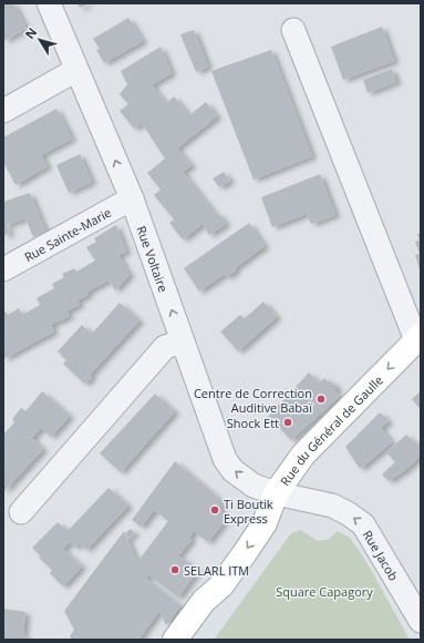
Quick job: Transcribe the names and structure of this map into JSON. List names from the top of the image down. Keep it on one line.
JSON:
{"streets":{"main road":["Rue du Général de Gaulle"],"street":["Rue Sainte-Marie","Rue Voltaire","Rue Jacob"]},"crossings":[["Rue Sainte-Marie","Rue Voltaire"],["Rue Voltaire","Rue du Général de Gaulle"],["Rue Voltaire","Rue Jacob"],["Rue du Général de Gaulle","Rue Jacob"]],"one_way":["Rue Voltaire","Rue du Général de Gaulle","Rue Jacob"],"parks":["Square Capagory"],"places":["Centre de Correction Auditive Babaï","Shock Ett","Ti Boutik Express","SELARL ITM"],"north":"top left"}
